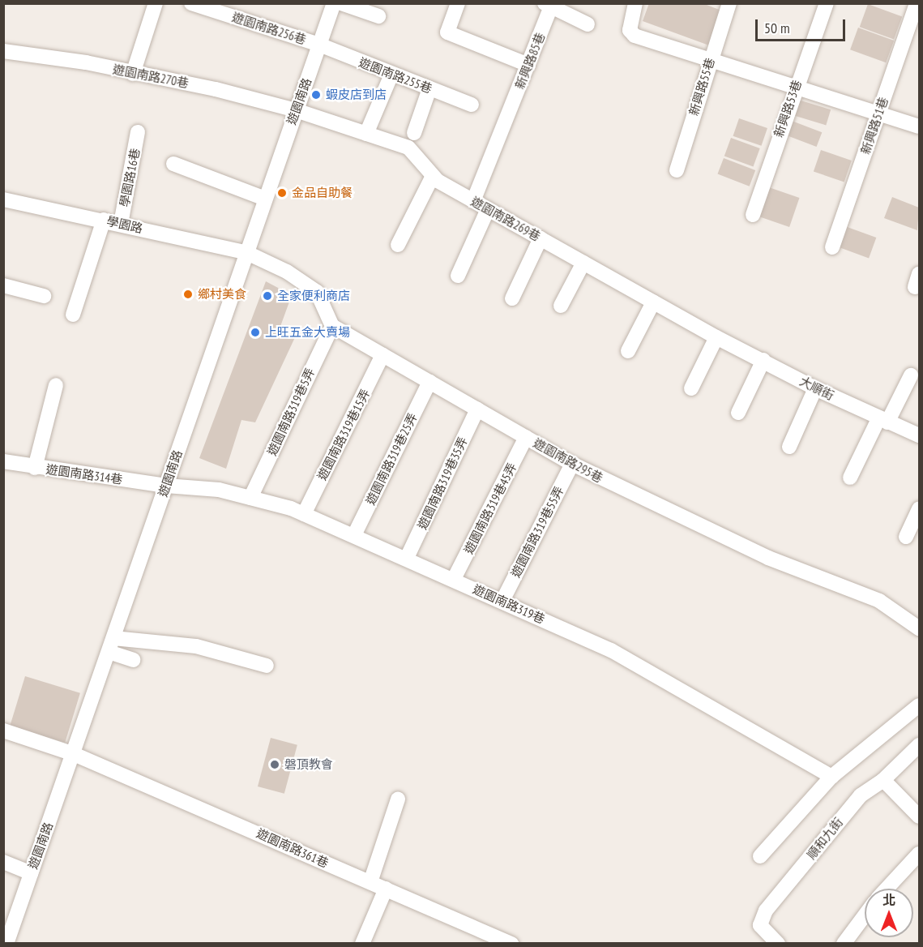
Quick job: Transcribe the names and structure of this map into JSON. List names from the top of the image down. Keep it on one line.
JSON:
{"streets":{"street":["遊園南路256巷","新興路85巷","遊園南路255巷","遊園南路270巷","新興路55巷","遊園南路","新興路53巷","新興路51巷","學園路16巷","遊園南路269巷","學園路","大順街","遊園南路319巷5弄","遊園南路319巷15弄","遊園南路319巷25弄","遊園南路295巷","遊園南路314巷","遊園南路319巷35弄","遊園南路319巷45弄","遊園南路319巷55弄","遊園南路319巷","順和九街","遊園南路361巷"]},"crossings":[["遊園南路256巷","遊園南路255巷"],["遊園南路256巷","遊園南路"],["新興路85巷","遊園南路269巷"],["遊園南路255巷","遊園南路"],["遊園南路270巷","遊園南路"],["遊園南路270巷","遊園南路269巷"],["遊園南路","遊園南路269巷"],["遊園南路","學園路"],["遊園南路","遊園南路314巷"],["遊園南路","遊園南路319巷"],["遊園南路","遊園南路361巷"],["學園路16巷","學園路"],["遊園南路269巷","大順街"],["遊園南路319巷5弄","遊園南路295巷"],["遊園南路319巷5弄","遊園南路319巷"],["遊園南路319巷15弄","遊園南路295巷"],["遊園南路319巷15弄","遊園南路319巷"],["遊園南路319巷25弄","遊園南路295巷"],["遊園南路319巷25弄","遊園南路319巷"],["遊園南路295巷","遊園南路319巷35弄"],["遊園南路295巷","遊園南路319巷45弄"],["遊園南路295巷","遊園南路319巷55弄"],["遊園南路314巷","遊園南路319巷"],["遊園南路319巷35弄","遊園南路319巷"],["遊園南路319巷45弄","遊園南路319巷"],["遊園南路319巷55弄","遊園南路319巷"]],"places":["蝦皮店到店","金品自助餐","鄉村美食","全家便利商店","上旺五金大賣場","磐頂教會"],"scale_bar":"50 m","north":"top"}
